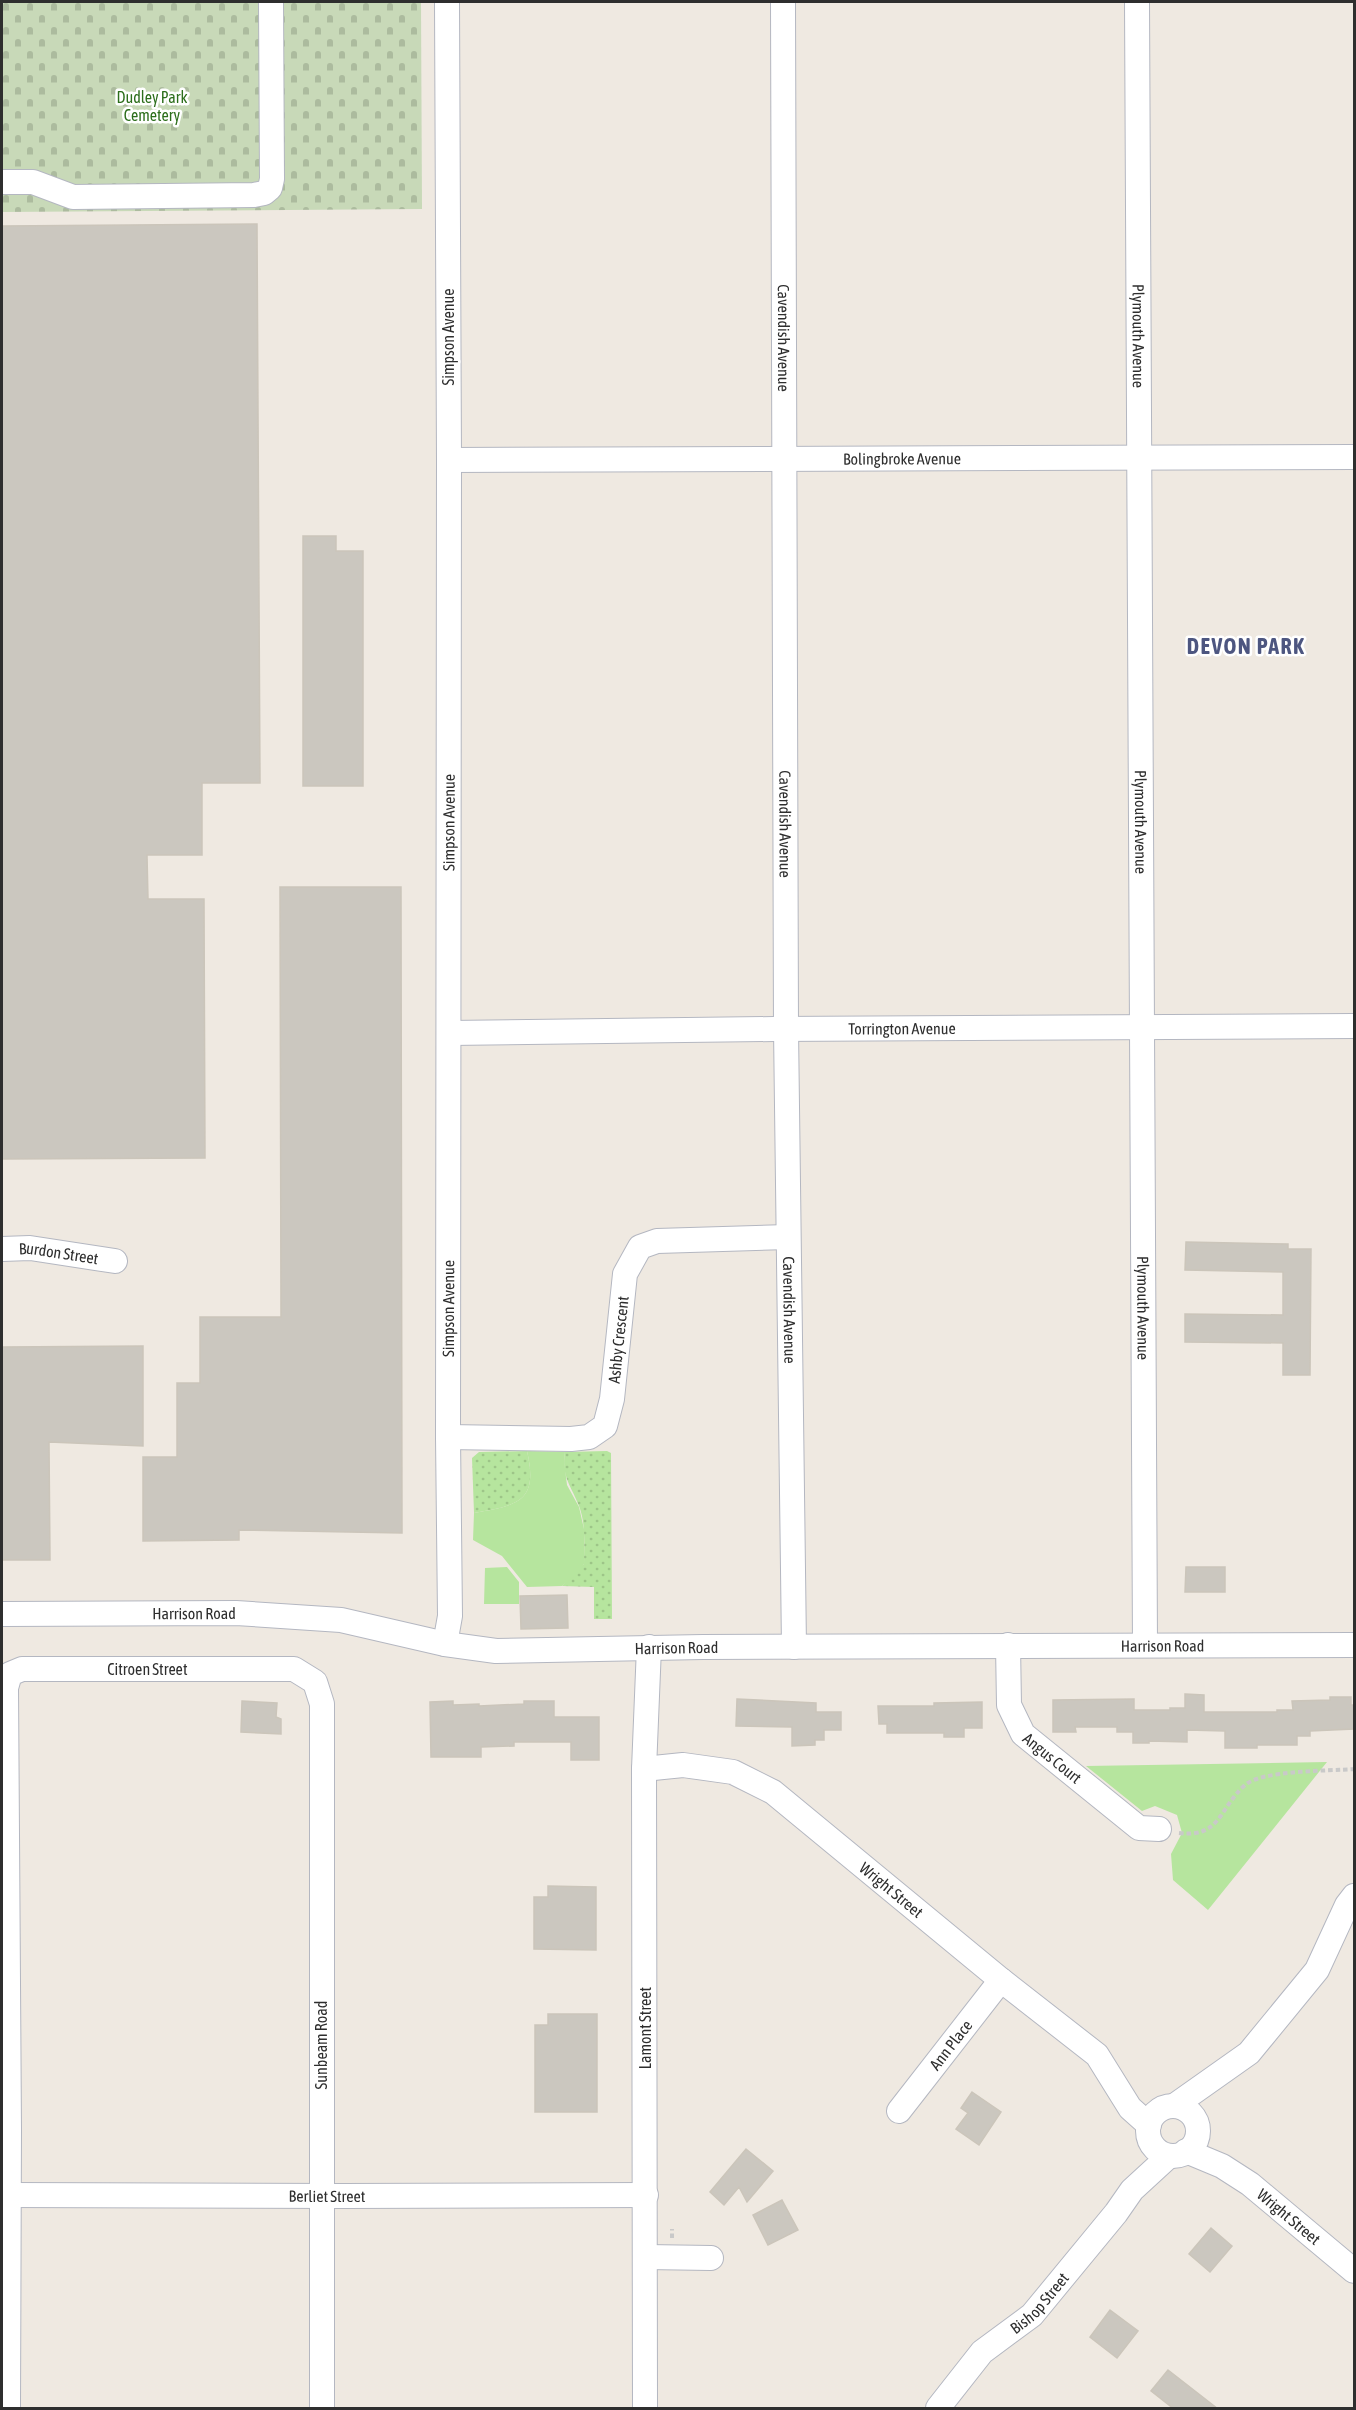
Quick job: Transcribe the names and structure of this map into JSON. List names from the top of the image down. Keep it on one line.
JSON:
{"streets":{"street":["Simpson Avenue","Plymouth Avenue","Cavendish Avenue","Bolingbroke Avenue","Torrington Avenue","Burdon Street","Ashby Crescent","Harrison Road","Citroen Street","Angus Court","Wright Street","Lamont Street","Sunbeam Road","Ann Place","Berliet Street","Bishop Street"]},"crossings":[["Simpson Avenue","Bolingbroke Avenue"],["Simpson Avenue","Torrington Avenue"],["Simpson Avenue","Ashby Crescent"],["Simpson Avenue","Harrison Road"],["Plymouth Avenue","Bolingbroke Avenue"],["Plymouth Avenue","Torrington Avenue"],["Plymouth Avenue","Harrison Road"],["Cavendish Avenue","Bolingbroke Avenue"],["Cavendish Avenue","Torrington Avenue"],["Cavendish Avenue","Ashby Crescent"],["Cavendish Avenue","Harrison Road"],["Harrison Road","Angus Court"],["Harrison Road","Lamont Street"],["Citroen Street","Sunbeam Road"],["Wright Street","Lamont Street"],["Wright Street","Ann Place"],["Wright Street","Bishop Street"],["Lamont Street","Berliet Street"],["Sunbeam Road","Berliet Street"]],"districts":["DEVON PARK"],"parks":["Dudley Park Cemetery"]}
